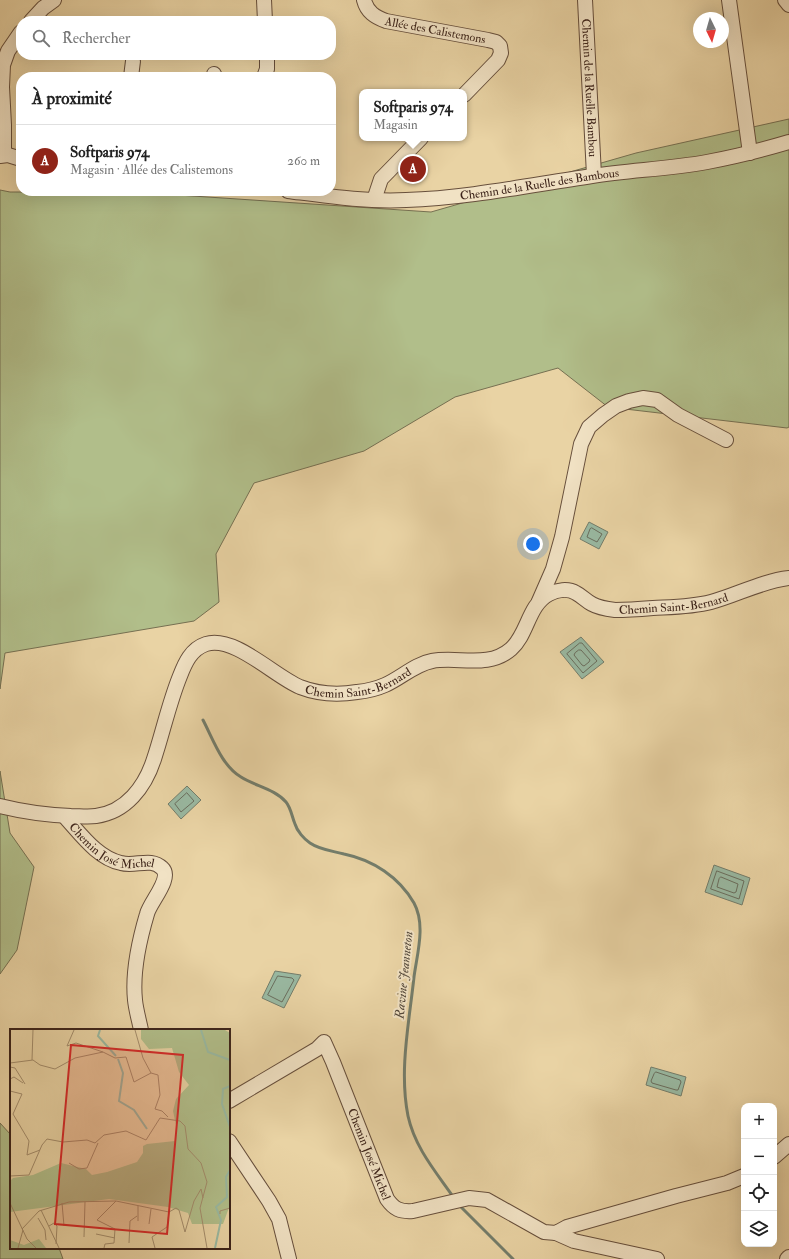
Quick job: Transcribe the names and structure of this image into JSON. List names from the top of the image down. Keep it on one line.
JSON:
{"streets":{"street":["Allée des Calistemons","Chemin de la Ruelle Bambou","Chemin de la Ruelle des Bambous","Chemin Saint-Bernard","Chemin José Michel"]},"crossings":[["Chemin de la Ruelle Bambou","Chemin de la Ruelle des Bambous"],["Chemin Saint-Bernard","Chemin José Michel"]],"water":["Ravine Jeanneton"],"north":"bottom","page":{"search":"Rechercher","heading":"À proximité","popup":["Softparis 974","Magasin"],"list":[{"mark":"A","name":"Softparis 974","note":"Magasin · Allée des Calistemons","value":"260 m"}],"pins":"A","map_buttons":["+","−"]}}
